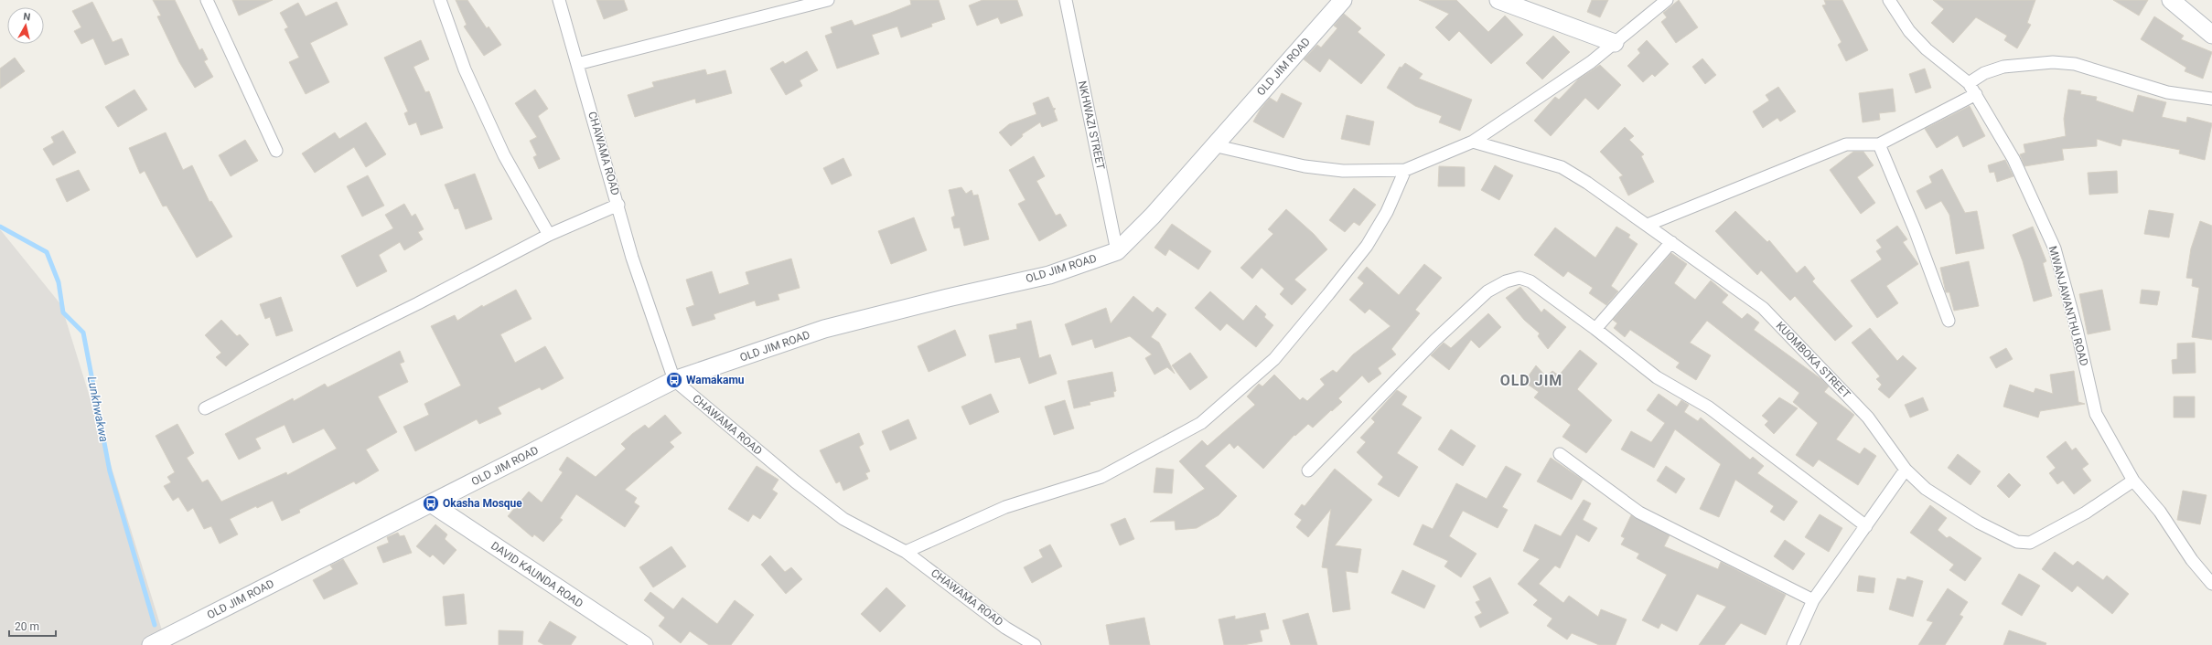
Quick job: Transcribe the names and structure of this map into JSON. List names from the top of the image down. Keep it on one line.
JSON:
{"streets":{"street":["OLD JIM ROAD","NKHWAZI STREET","CHAWAMA ROAD","MWANJAWANTHU ROAD","KUOMBOKA STREET","DAVID KAUNDA ROAD"]},"crossings":[["OLD JIM ROAD","NKHWAZI STREET"],["OLD JIM ROAD","CHAWAMA ROAD"],["OLD JIM ROAD","DAVID KAUNDA ROAD"],["MWANJAWANTHU ROAD","KUOMBOKA STREET"]],"districts":["OLD JIM"],"water":["Lunkhwakwa"],"places":{"bus stop":["Wamakamu","Okasha Mosque"]},"scale_bar":"20 m","north":"top"}
